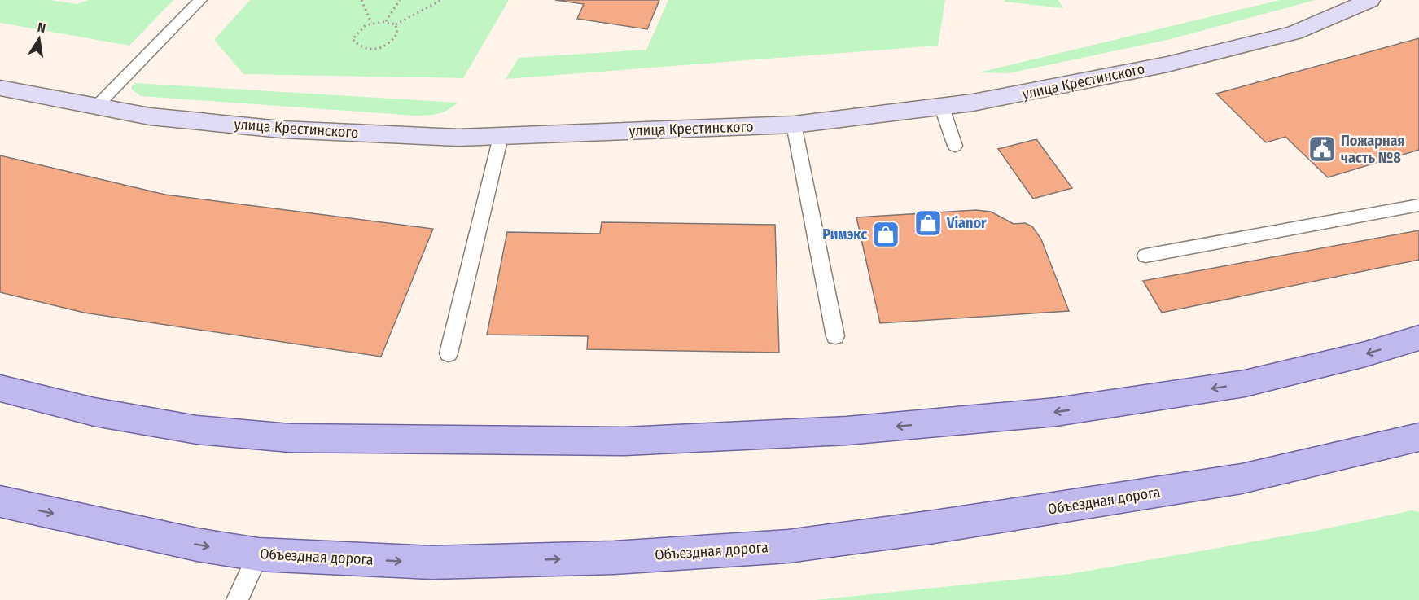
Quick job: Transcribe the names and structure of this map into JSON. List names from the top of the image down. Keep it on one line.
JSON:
{"streets":{"main road":["Объездная дорога"],"street":["улица Крестинского"]},"places":{"public building":["Пожарная часть №8"],"shop":["Vianor","Римэкс"]},"north":"top"}
